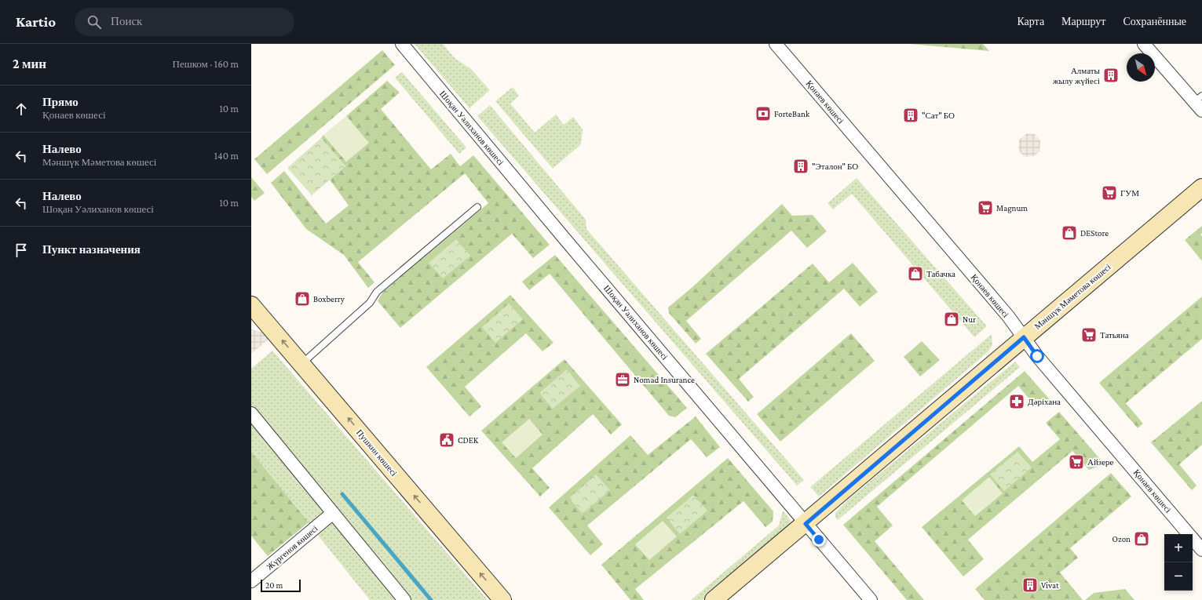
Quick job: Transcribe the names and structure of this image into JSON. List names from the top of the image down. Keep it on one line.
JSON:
{"streets":{"street":["Қонаев көшесі","Шоқан Уәлиханов көшесі","Мәншүк Мәметова көшесі","Пушкин көшесі","Жүргенов көшесі"]},"crossings":[["Қонаев көшесі","Мәншүк Мәметова көшесі"],["Шоқан Уәлиханов көшесі","Мәншүк Мәметова көшесі"]],"places":{"building":["Алматы жылу жүйесі","\"Сат\" БО","\"Эталон\" БО","Vivat"],"bank":["ForteBank"],"supermarket":["ГУМ","Magnum","Татьяна","Айзере"],"shop":["DEStore","Табачка","Boxberry","Nur","Ozon"],"office":["Nomad Insurance"],"pharmacy":["Дәріхана"],"public building":["CDEK"]},"scale_bar":"20 m","north":"bottom right","page":{"header":"Kartio","search":"Поиск","nav":["Карта","Маршрут","Сохранённые"],"heading":["2 мин","Пешком · 160 m"],"list":[["Прямо","Қонаев көшесі","10 m"],["Налево","Мәншүк Мәметова көшесі","140 m"],["Налево","Шоқан Уәлиханов көшесі","10 m"],"Пункт назначения"],"map_buttons":["+","−"],"scale":"20 m"}}
